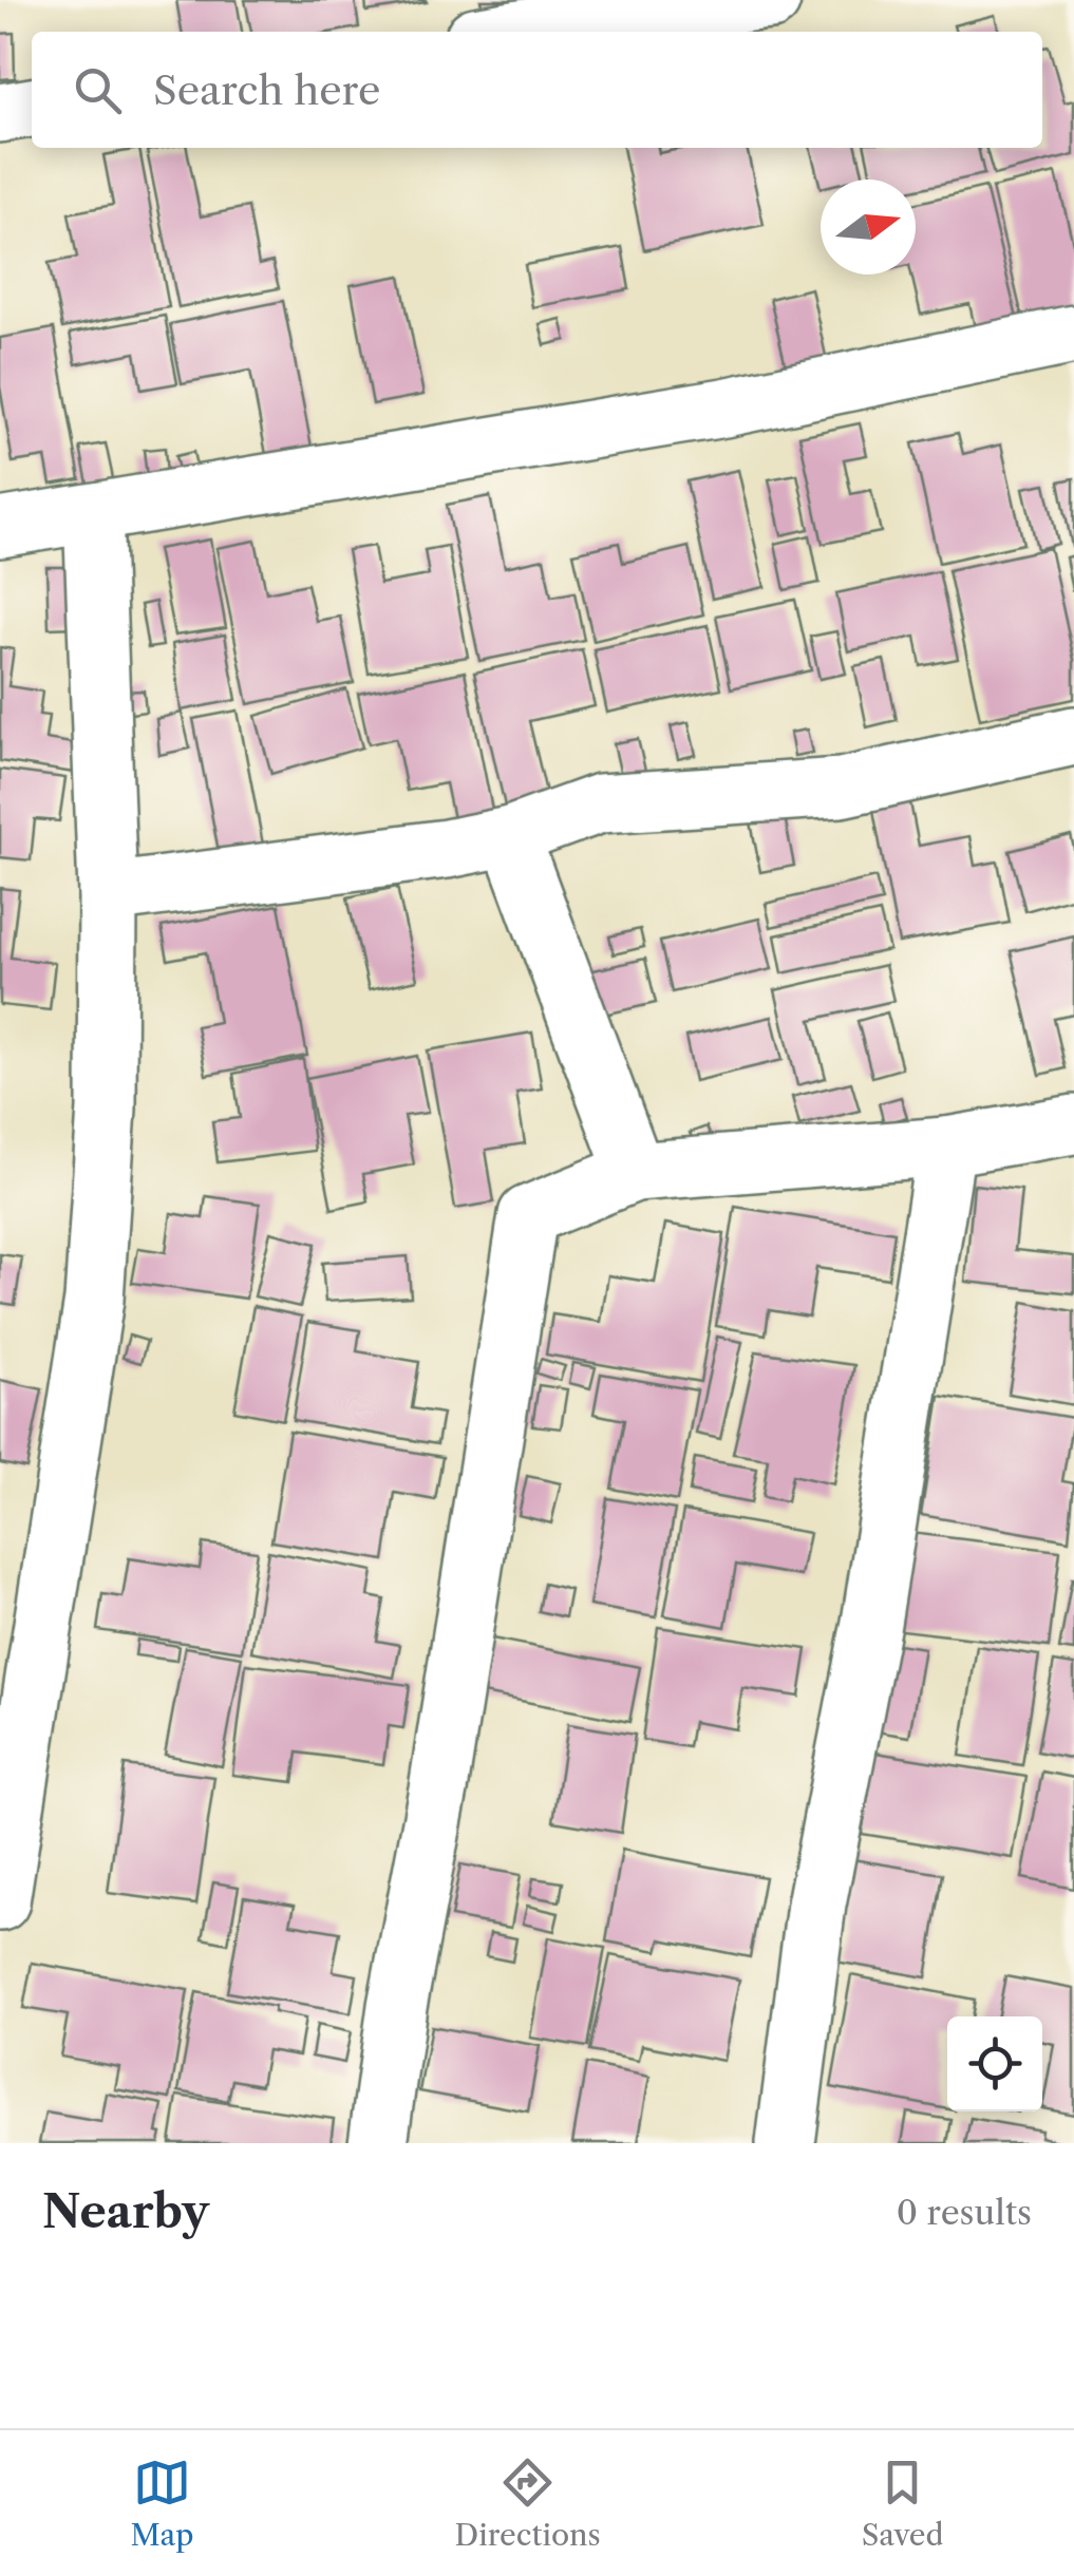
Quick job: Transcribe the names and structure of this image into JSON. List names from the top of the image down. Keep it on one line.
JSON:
{"north":"right","page":{"search":"Search here","heading":["Nearby","0 results"],"nav":["Map","Directions","Saved"]}}
